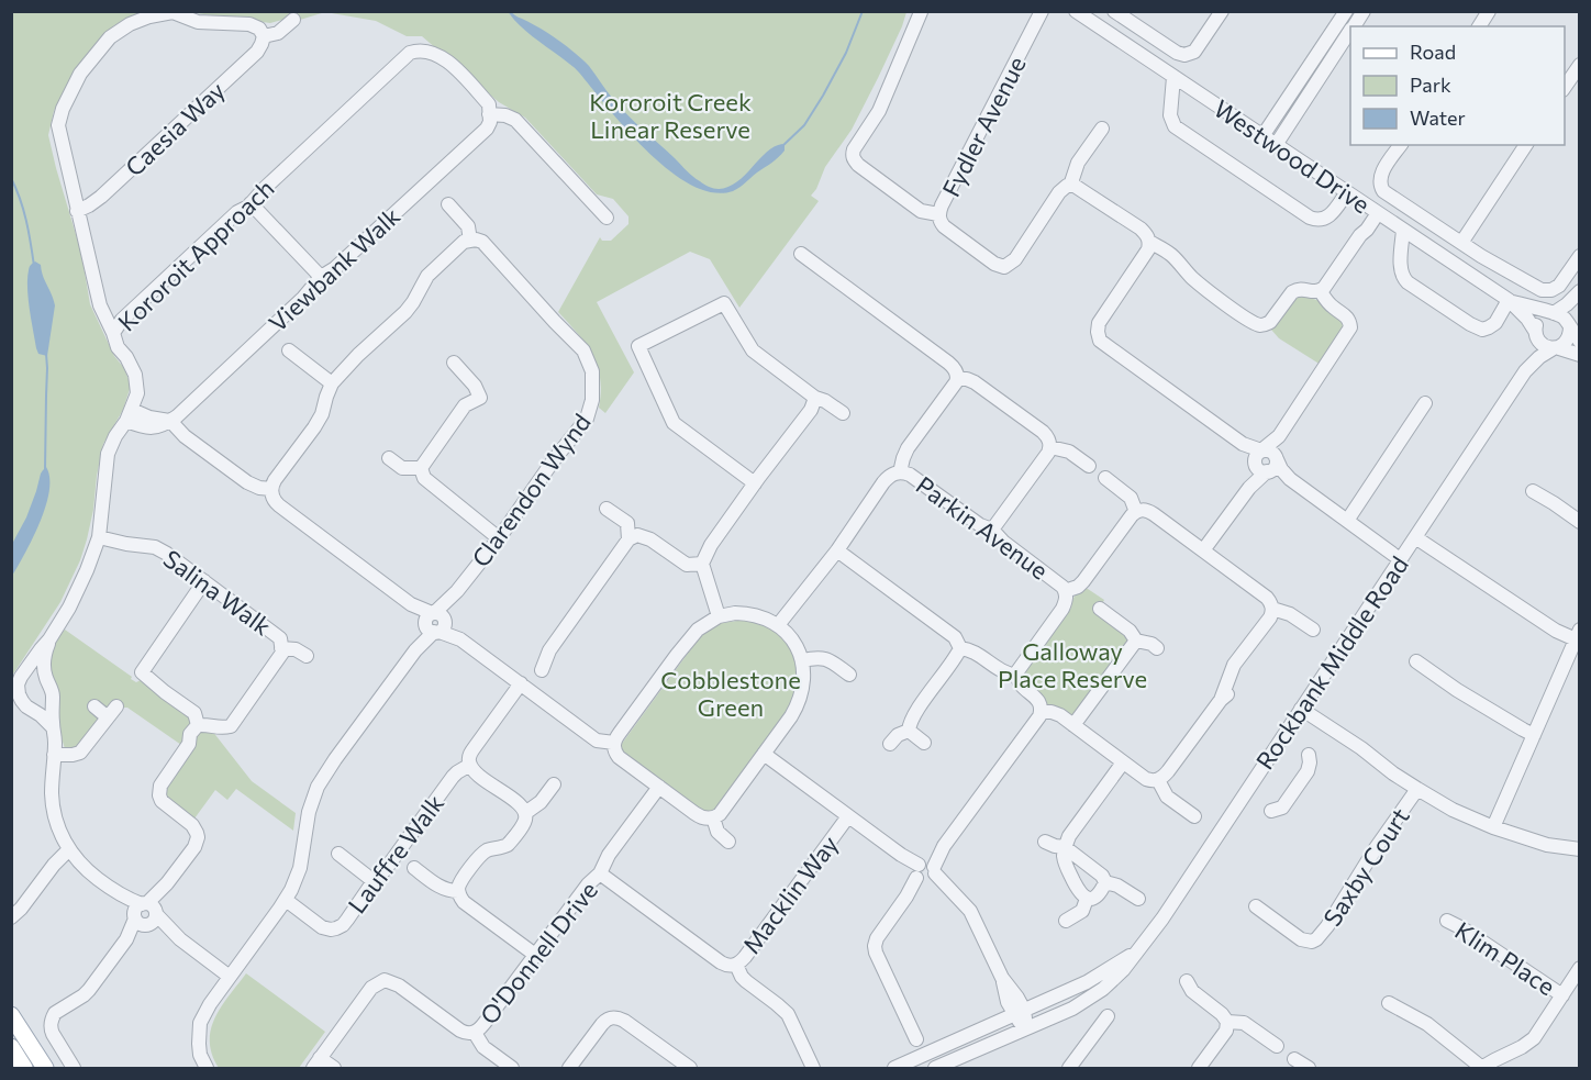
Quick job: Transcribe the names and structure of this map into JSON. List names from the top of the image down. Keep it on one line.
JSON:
{"streets":{"street":["Fydler Avenue","Caesia Way","Westwood Drive","Kororoit Approach","Viewbank Walk","Clarendon Wynd","Parkin Avenue","Salina Walk","Rockbank Middle Road","Lauffre Walk","Saxby Court","Macklin Way","O'Donnell Drive","Klim Place"]},"crossings":[["Westwood Drive","Rockbank Middle Road"],["Kororoit Approach","Viewbank Walk"],["Kororoit Approach","Clarendon Wynd"],["Kororoit Approach","Salina Walk"],["Clarendon Wynd","Lauffre Walk"],["Parkin Avenue","O'Donnell Drive"],["Macklin Way","O'Donnell Drive"]],"parks":["Kororoit Creek Linear Reserve","Galloway Place Reserve","Cobblestone Green"],"legend":["Road","Park","Water"]}
